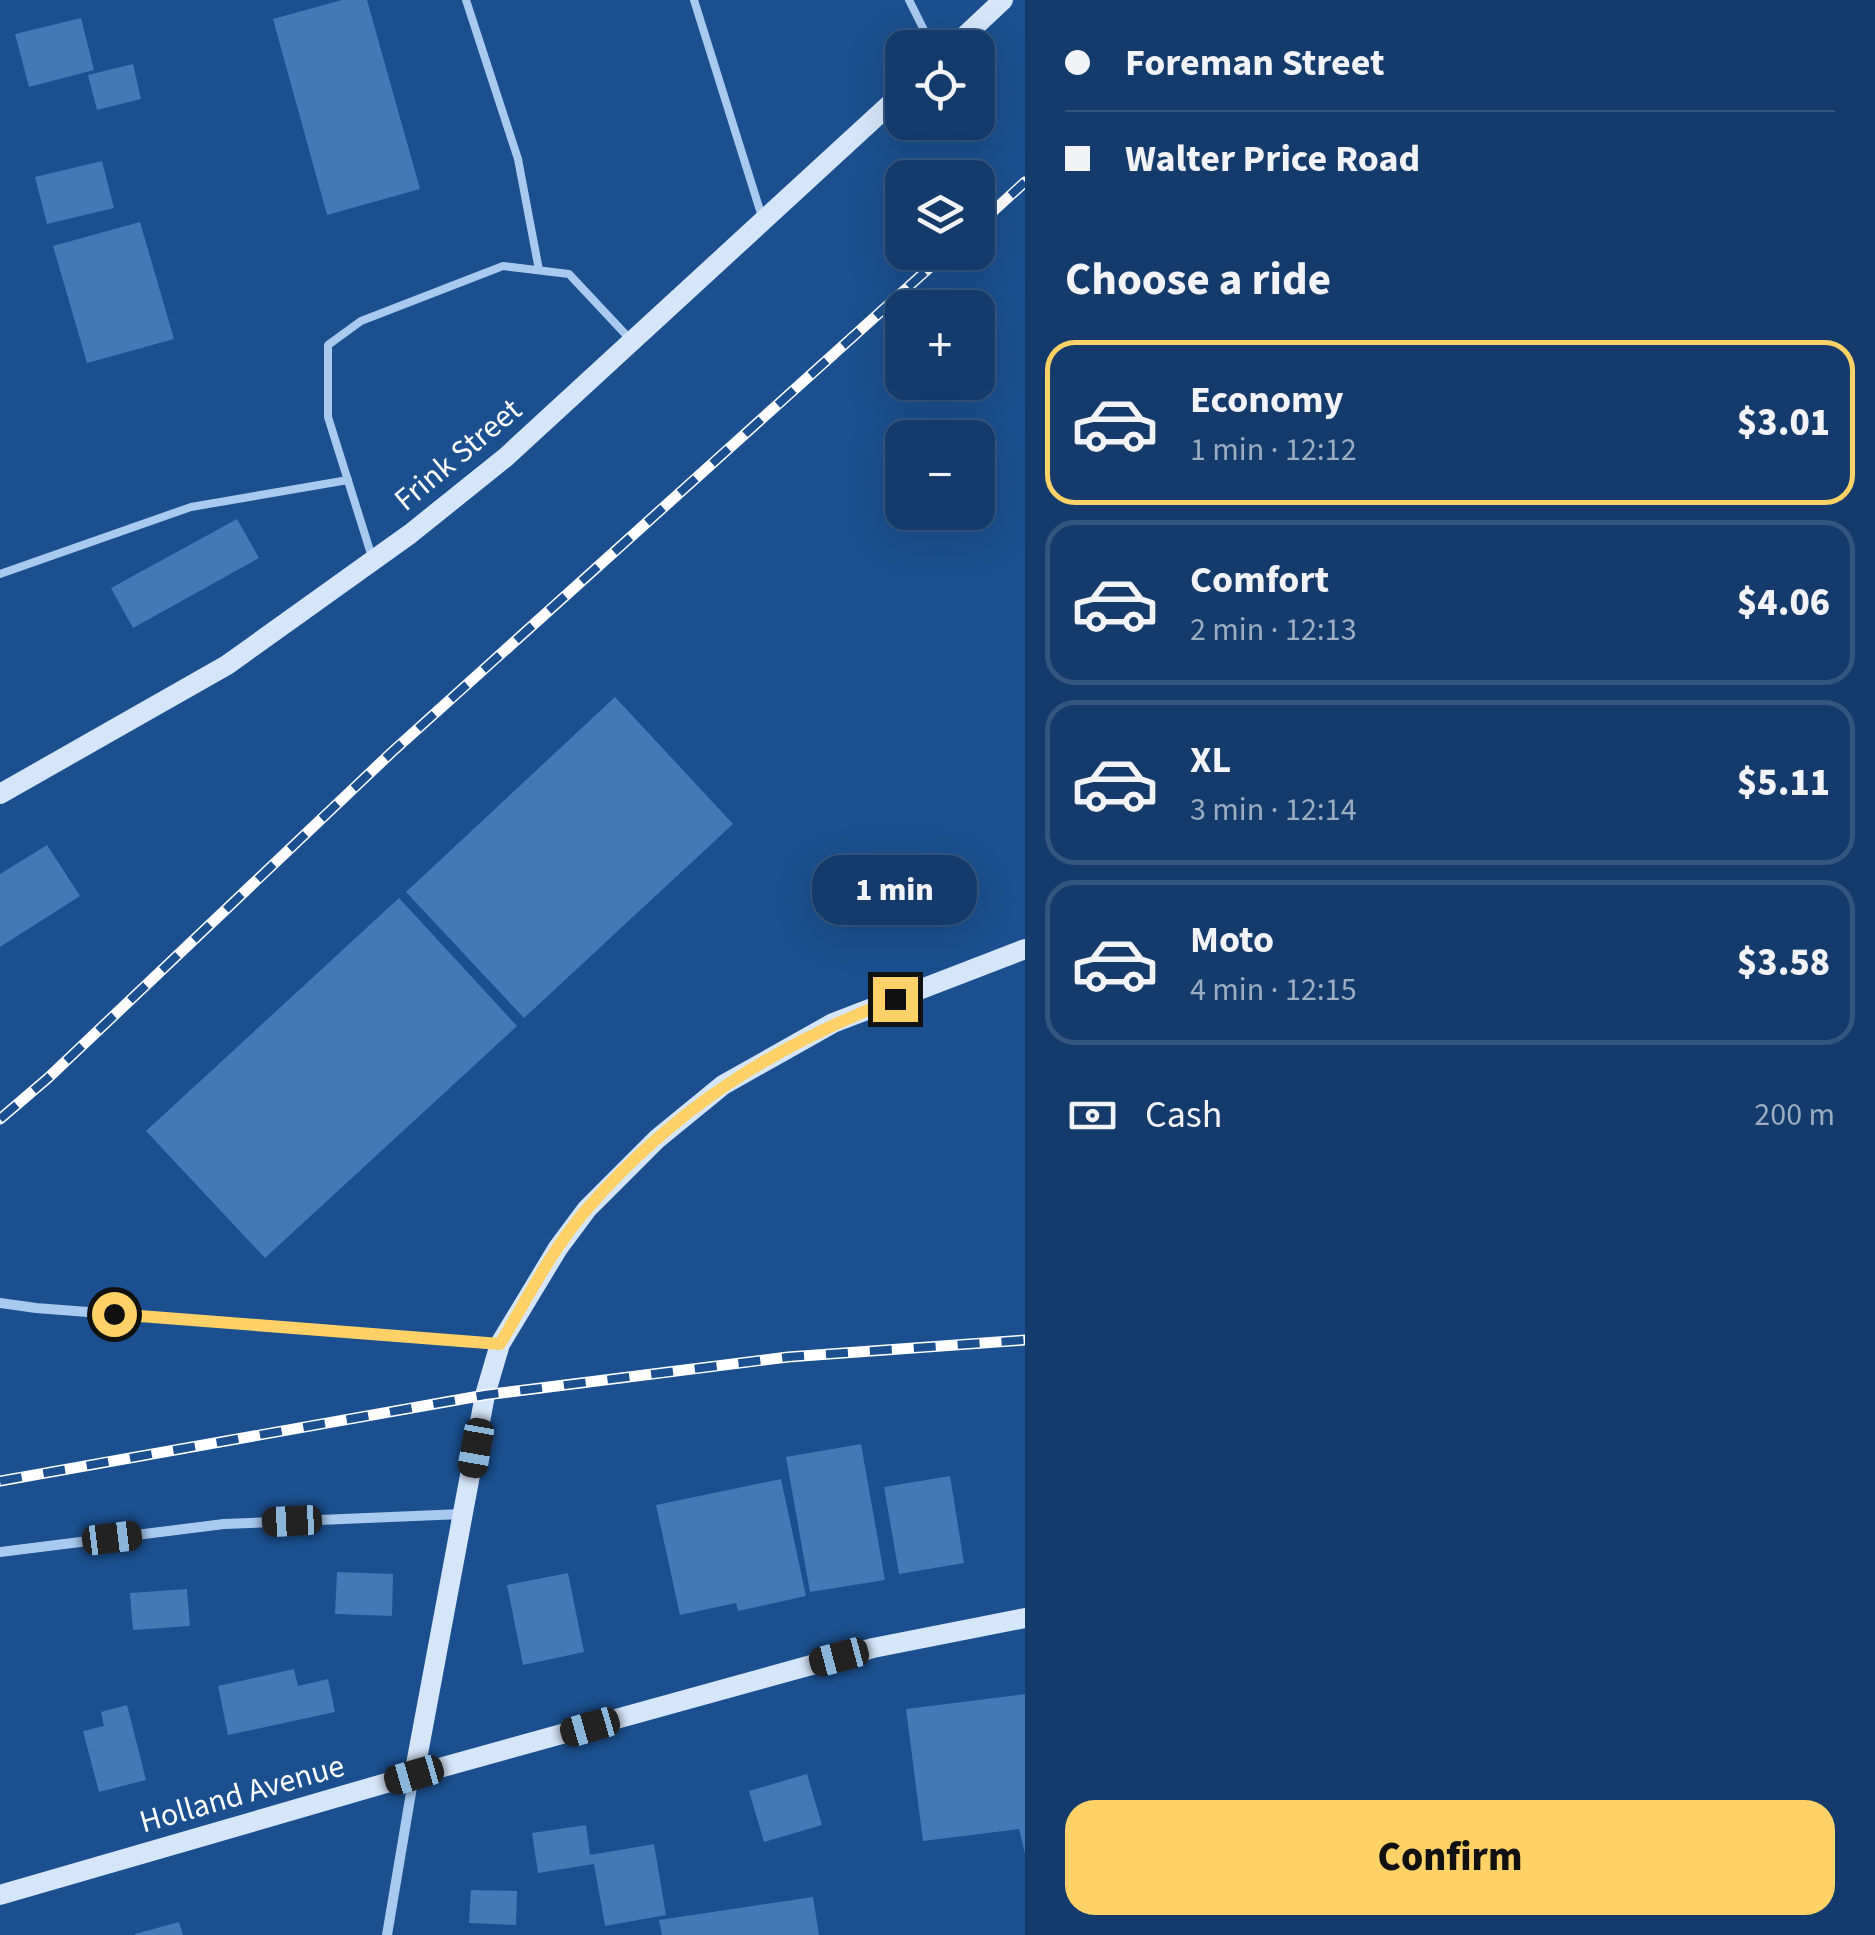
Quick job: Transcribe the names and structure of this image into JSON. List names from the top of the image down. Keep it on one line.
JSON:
{"streets":{"street":["Frink Street","Holland Avenue"]},"page":{"banner":["Foreman Street","Walter Price Road"],"map_buttons":["+","−"],"heading":"Choose a ride","list":[{"name":"Economy","note":"1 min · 12:12","value":"$3.01"},{"name":"Comfort","note":"2 min · 12:13","value":"$4.06"},{"name":"XL","note":"3 min · 12:14","value":"$5.11"},{"name":"Moto","note":"4 min · 12:15","value":"$3.58"}],"bubble":"1 min","pay":["Cash","200 m"],"buttons":"Confirm"}}
